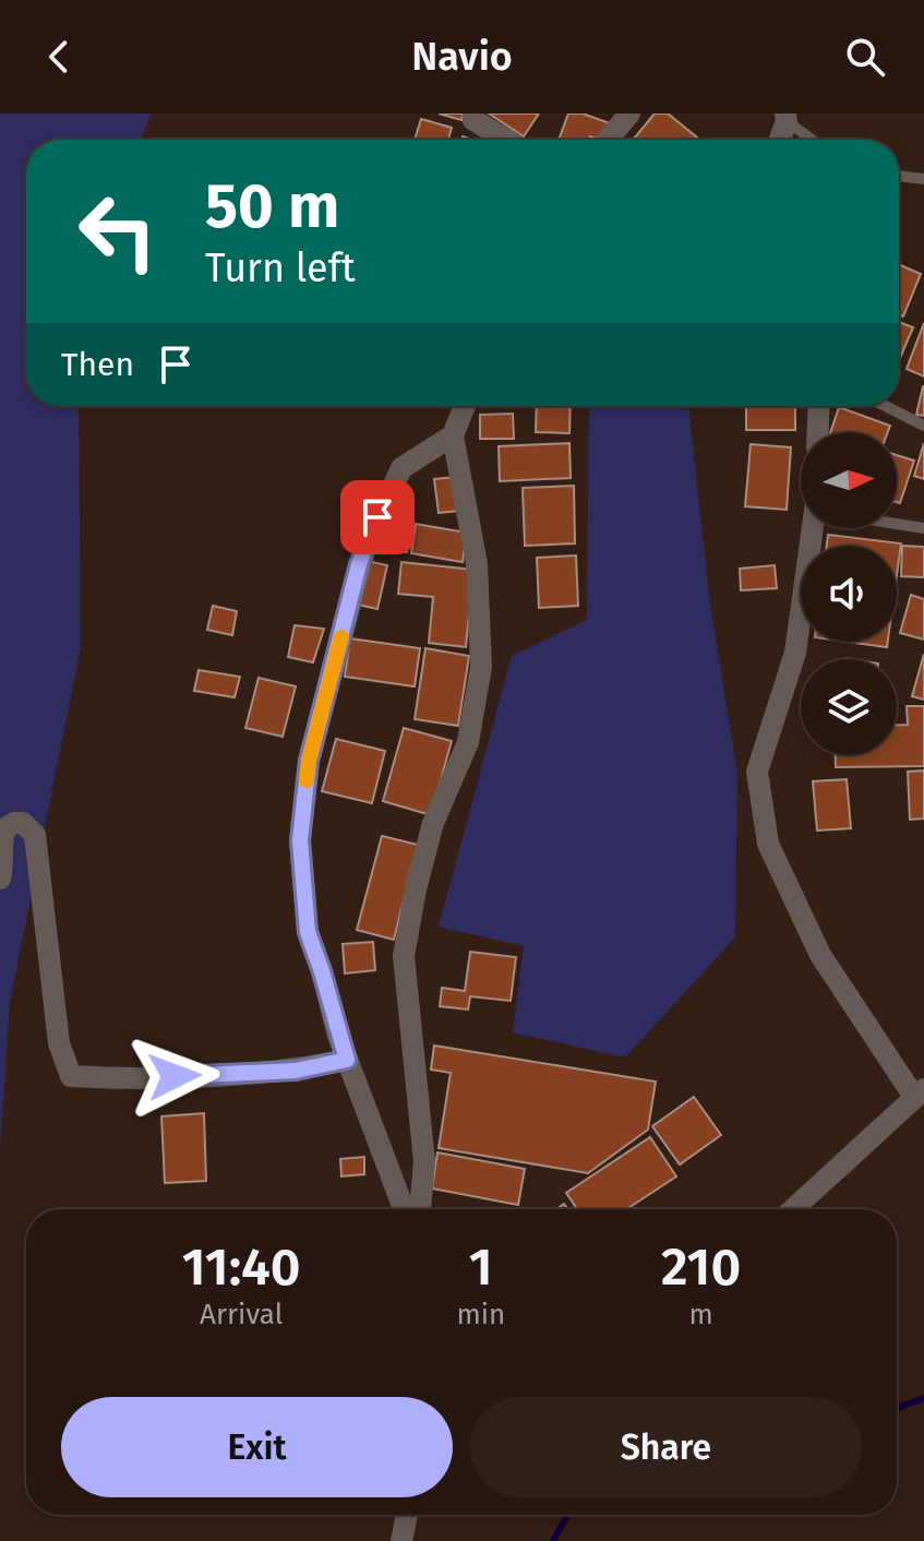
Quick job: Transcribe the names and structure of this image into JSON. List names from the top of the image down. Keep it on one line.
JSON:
{"north":"right","page":{"header":"Navio","turn":["50 m","Turn left"],"then":"Then","eta":["11:40","Arrival","1","min","210","m"],"buttons":["Exit","Share"]}}
